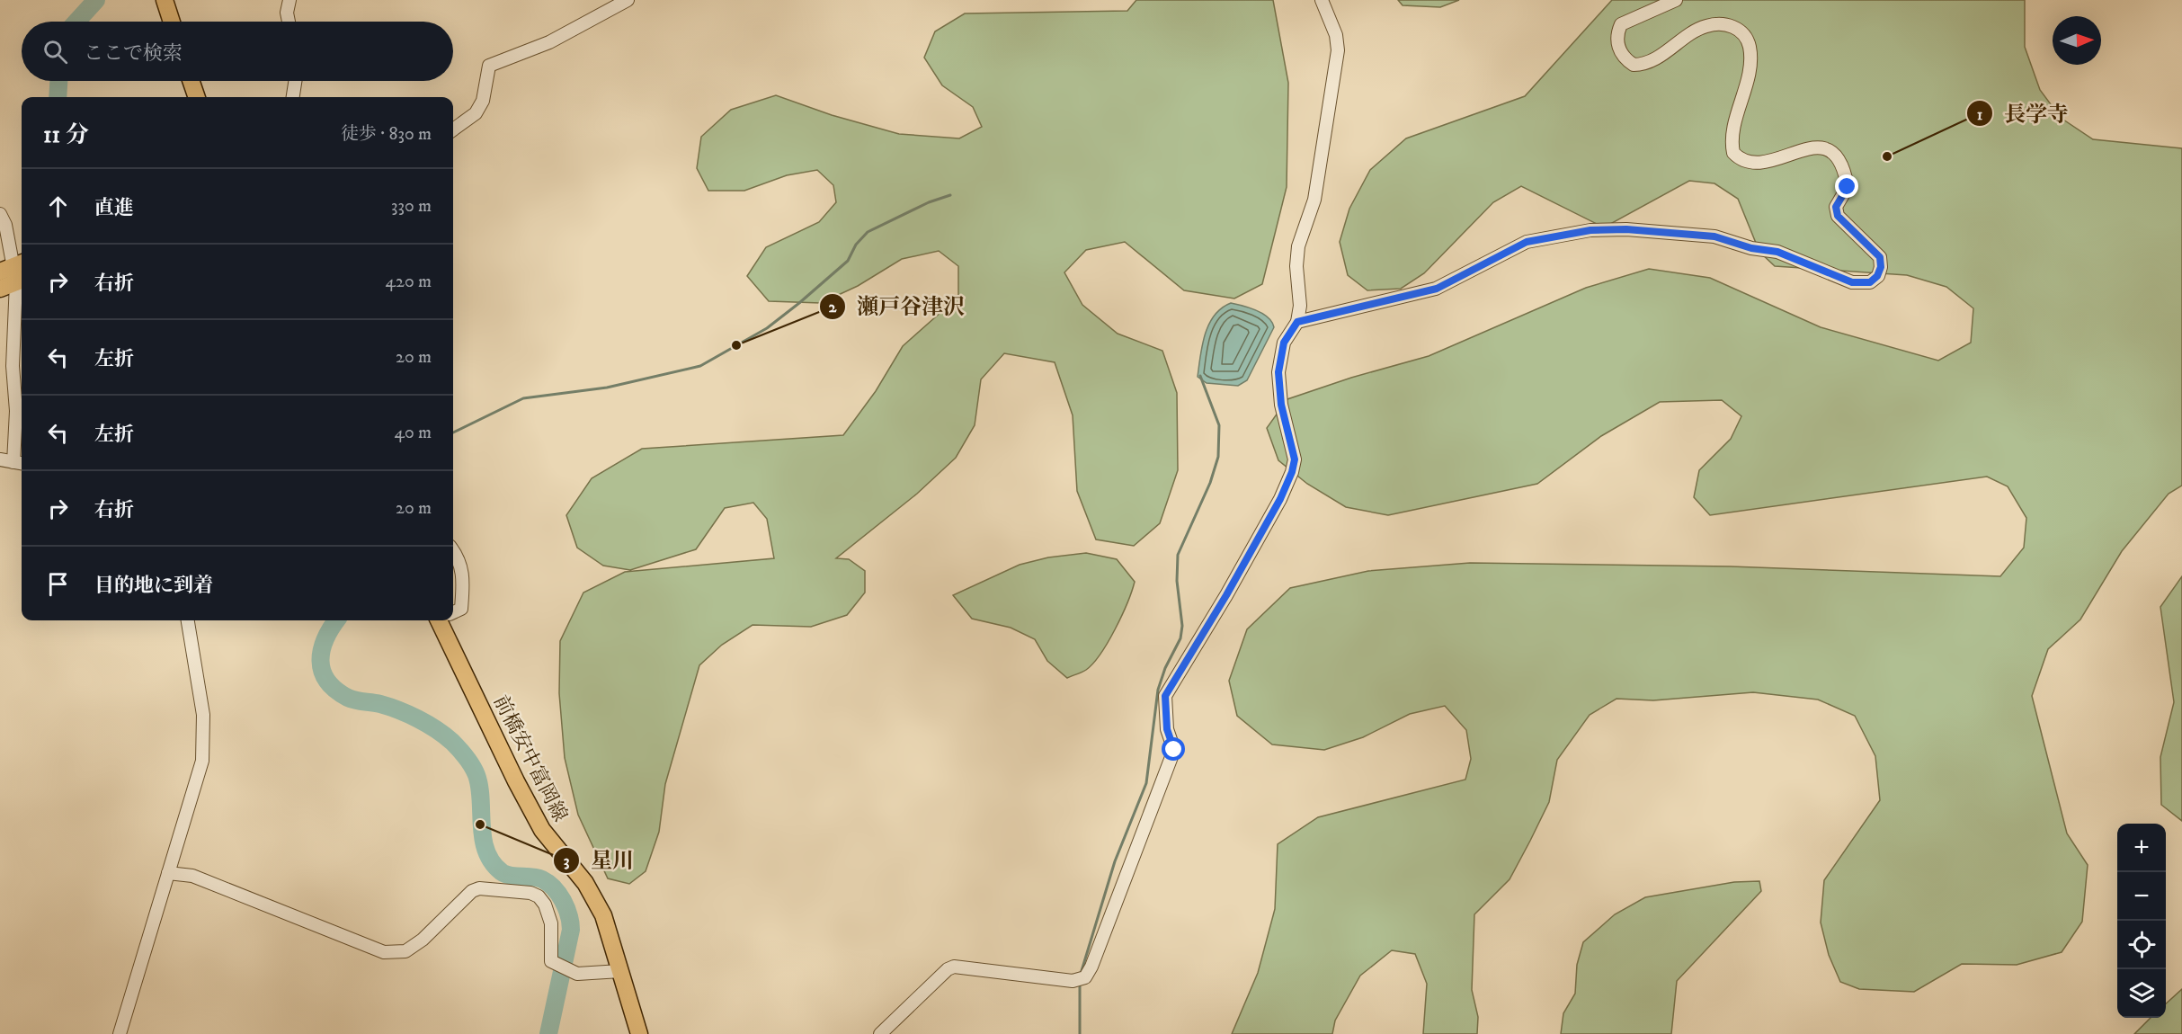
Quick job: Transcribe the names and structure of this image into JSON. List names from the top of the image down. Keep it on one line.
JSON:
{"streets":{"main road":["前橋安中富岡線"]},"places":["長学寺","瀬戸谷津沢","星川"],"north":"right","page":{"search":"ここで検索","heading":["11 分","徒歩 · 830 m"],"list":[["直進","330 m"],["右折","420 m"],["左折","20 m"],["左折","40 m"],["右折","20 m"],"目的地に到着"],"map_buttons":["+","−"]}}
